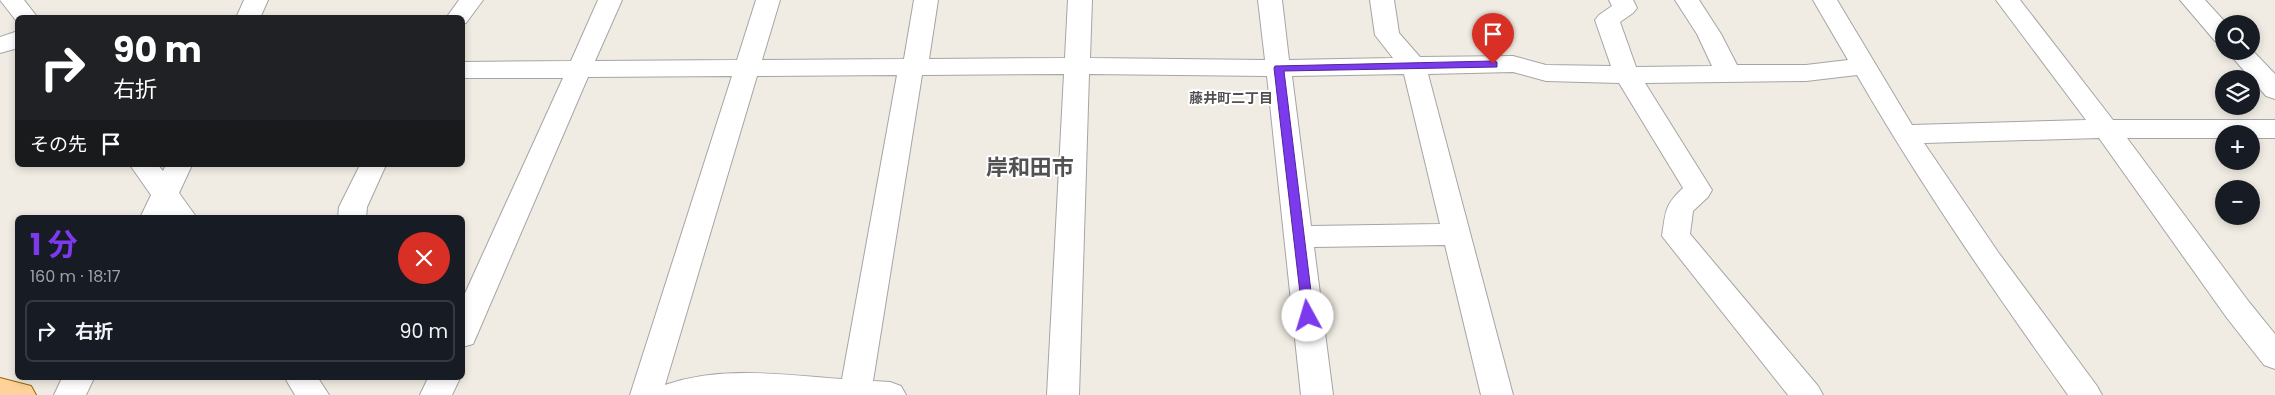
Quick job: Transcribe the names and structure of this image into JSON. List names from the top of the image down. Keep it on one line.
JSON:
{"districts":["藤井町二丁目","岸和田市"],"page":{"map_buttons":["+","−"],"turn":["90 m","右折"],"then":"その先","heading":["1 分","160 m · 18:17"],"list":[{"name":"右折","value":"90 m"}]}}
